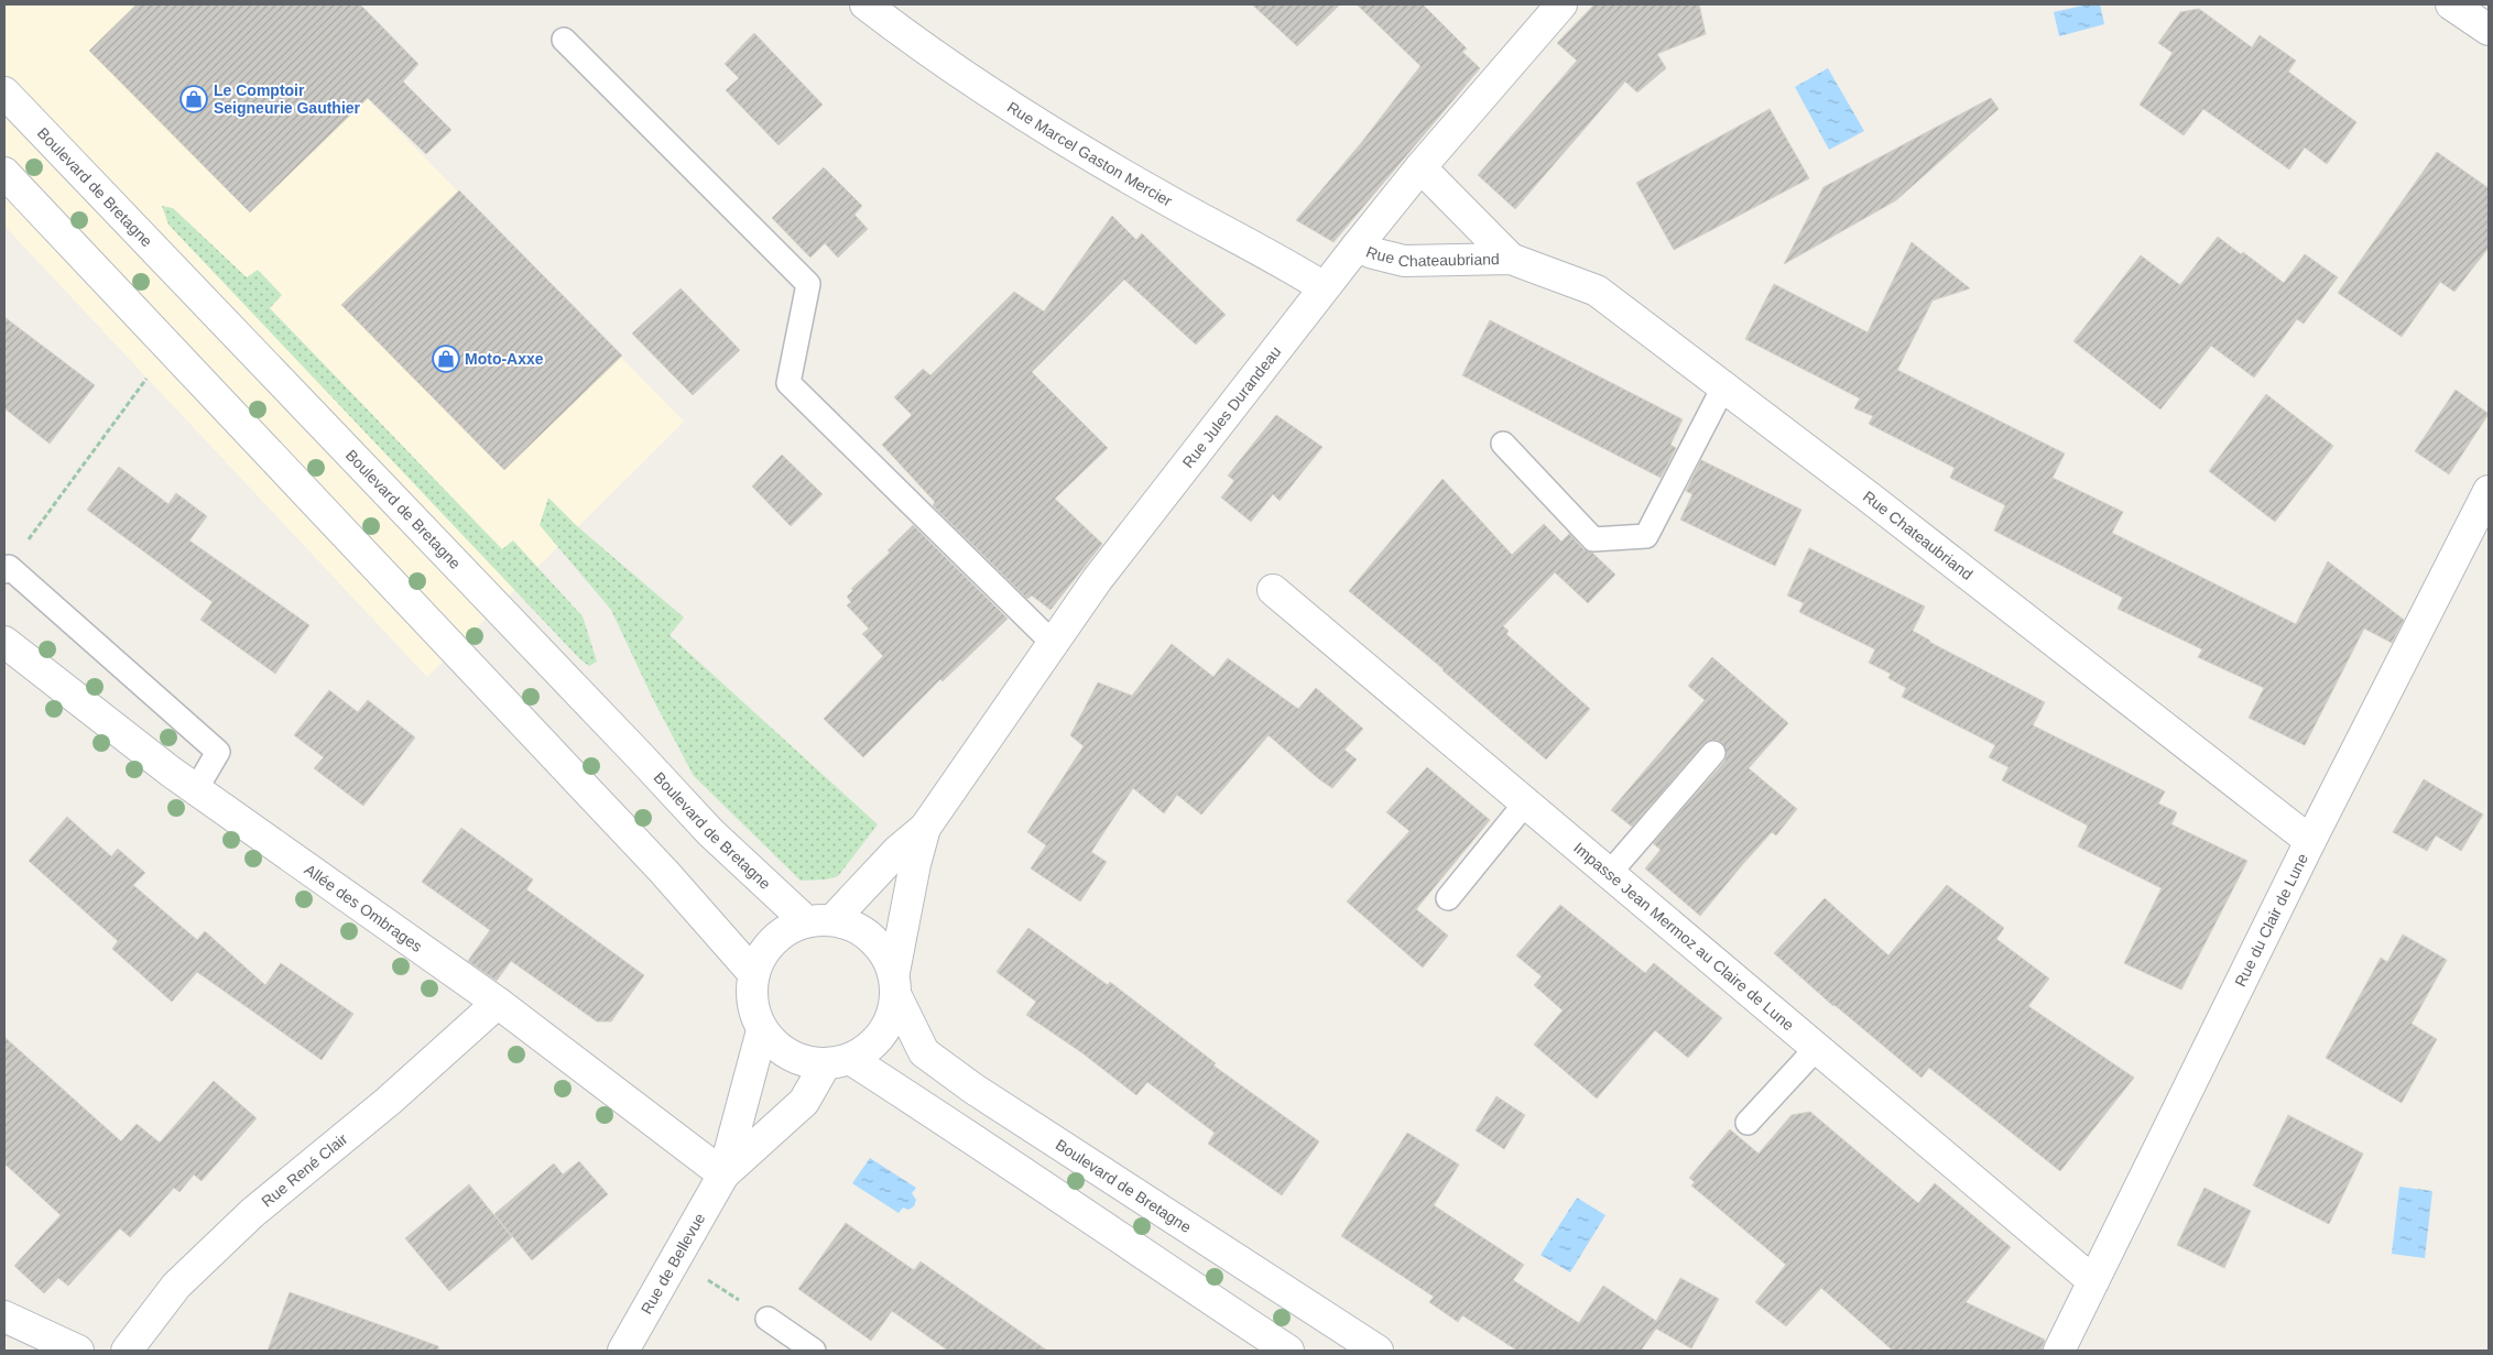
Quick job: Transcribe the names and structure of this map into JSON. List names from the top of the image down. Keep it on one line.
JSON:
{"streets":{"street":["Rue Marcel Gaston Mercier","Boulevard de Bretagne","Rue Chateaubriand","Rue Jules Durandeau","Allée des Ombrages","Rue du Clair de Lune","Impasse Jean Mermoz au Claire de Lune","Rue René Clair","Rue de Bellevue"]},"crossings":[["Rue Marcel Gaston Mercier","Rue Jules Durandeau"],["Boulevard de Bretagne","Rue Jules Durandeau"],["Boulevard de Bretagne","Rue de Bellevue"],["Rue Chateaubriand","Rue Jules Durandeau"],["Rue Chateaubriand","Rue du Clair de Lune"],["Rue Jules Durandeau","Rue de Bellevue"],["Allée des Ombrages","Rue René Clair"],["Allée des Ombrages","Rue de Bellevue"],["Rue du Clair de Lune","Impasse Jean Mermoz au Claire de Lune"]],"places":{"shop":["Le Comptoir Seigneurie Gauthier","Moto-Axxe"]}}
